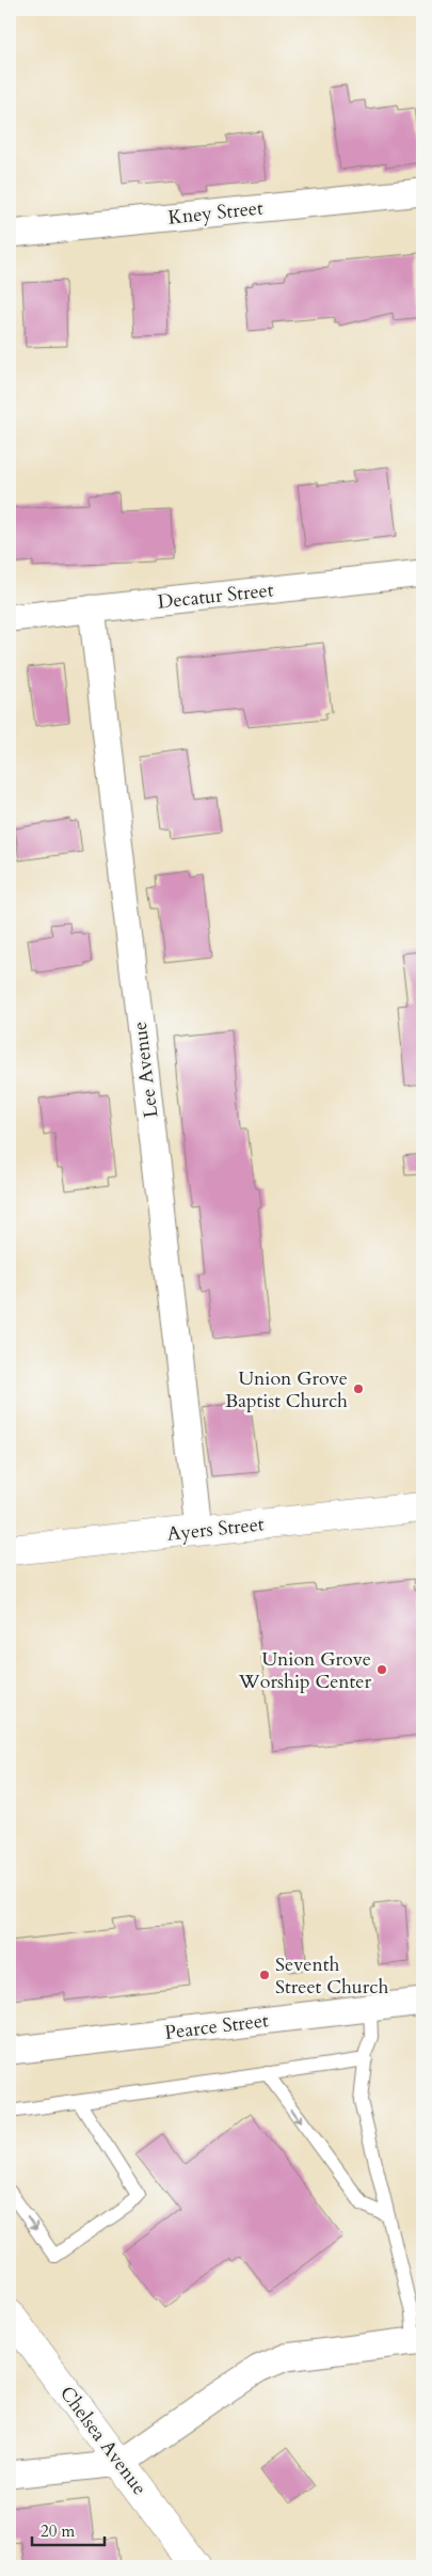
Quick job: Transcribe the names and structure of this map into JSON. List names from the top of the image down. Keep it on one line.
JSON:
{"streets":{"street":["Kney Street","Decatur Street","Lee Avenue","Ayers Street","Pearce Street","Chelsea Avenue"]},"crossings":[["Decatur Street","Lee Avenue"],["Lee Avenue","Ayers Street"]],"places":["Union Grove Baptist Church","Union Grove Worship Center","Seventh Street Church"],"scale_bar":"20 m"}
